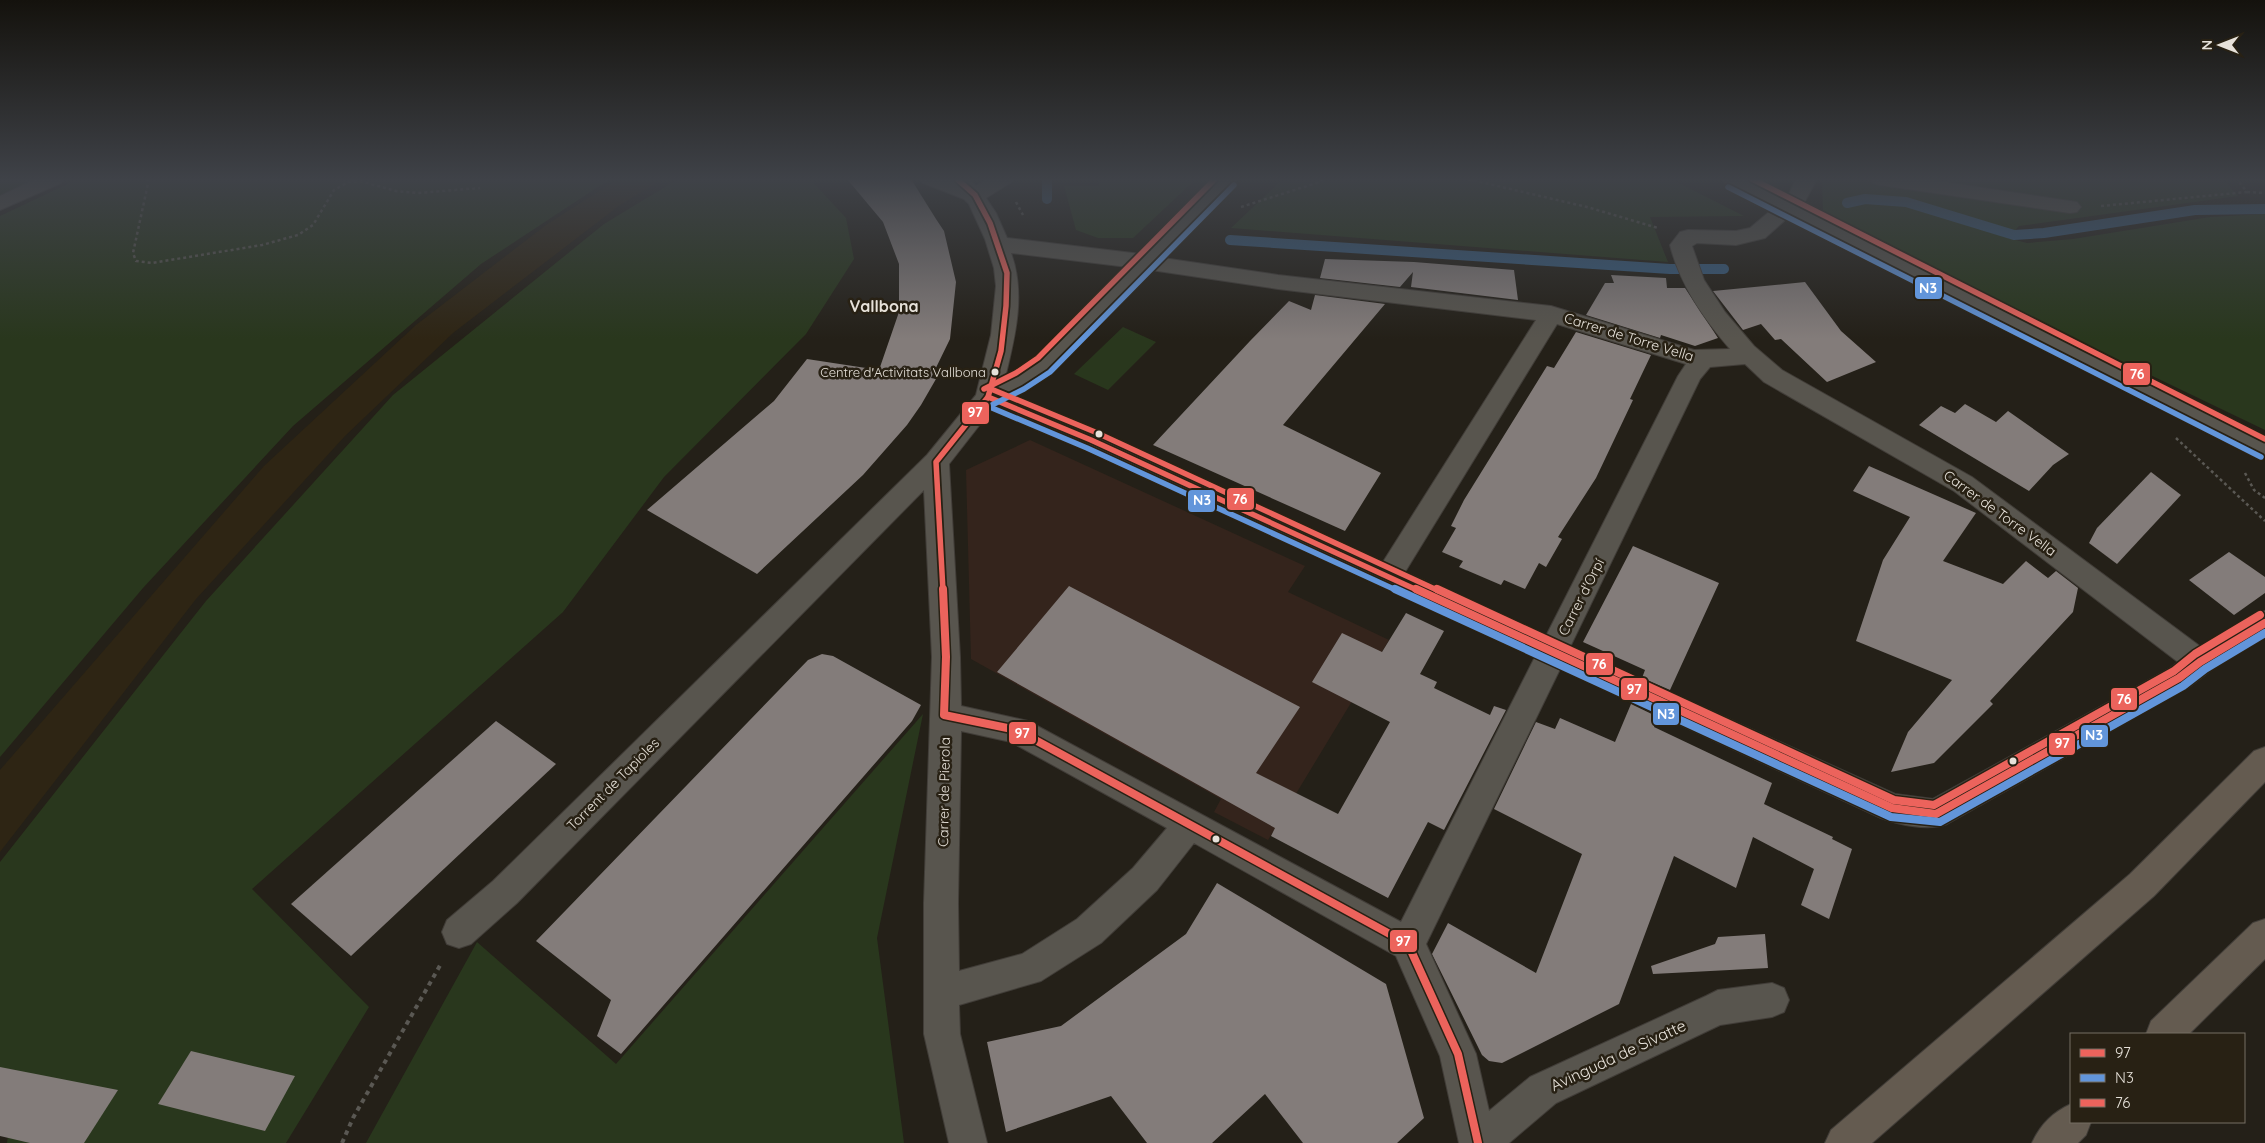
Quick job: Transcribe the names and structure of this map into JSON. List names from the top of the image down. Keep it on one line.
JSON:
{"streets":{"street":["Carrer de Torre Vella","Carrer d'Orpí","Torrent de Tapioles","Carrer de Pierola","Avinguda de Sivatte"]},"crossings":[["Carrer de Torre Vella","Carrer d'Orpí"],["Torrent de Tapioles","Carrer de Pierola"]],"districts":["Vallbona"],"places":["Centre d'Activitats Vallbona"],"lines":["transit line 97","transit line N3","transit line 76"],"legend":["97","N3","76"],"north":"left"}
